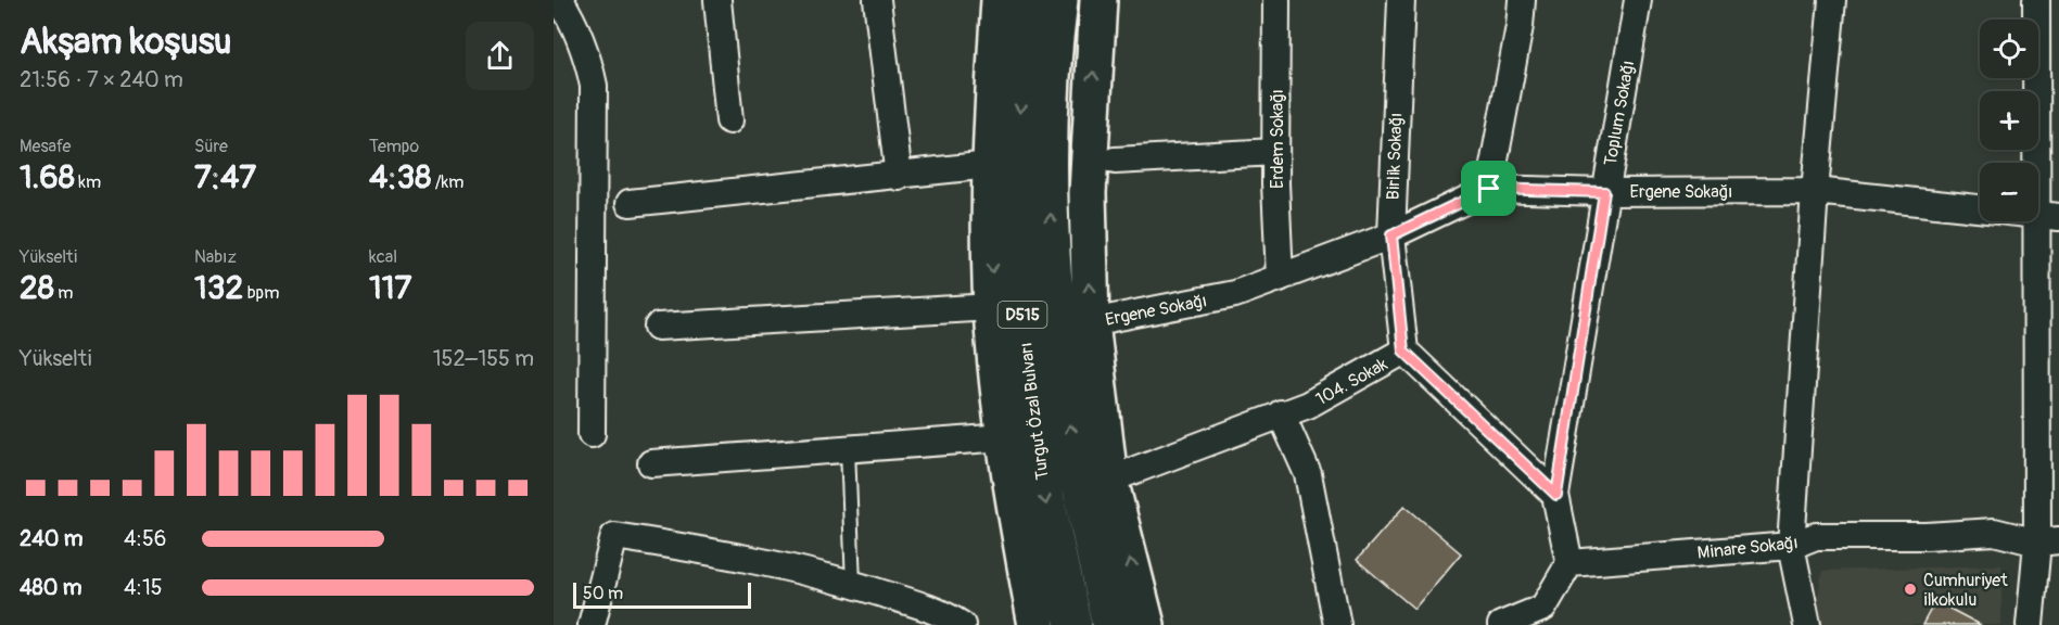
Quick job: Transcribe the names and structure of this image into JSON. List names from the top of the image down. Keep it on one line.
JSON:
{"streets":{"highway":["D515","Turgut Özal Bulvarı"],"street":["Toplum Sokağı","Erdem Sokağı","Birlik Sokağı","Ergene Sokağı","104. Sokak","Minare Sokağı"]},"crossings":[["Toplum Sokağı","Ergene Sokağı"],["Toplum Sokağı","104. Sokak"],["Erdem Sokağı","Ergene Sokağı"],["Birlik Sokağı","Ergene Sokağı"],["Birlik Sokağı","104. Sokak"]],"places":["Cumhuriyet ilkokulu"],"scale_bar":"50 m","page":{"heading":["Akşam koşusu","21:56 · 7 × 240 m"],"map_buttons":["+","−"],"stats":[["Mesafe","1.68 km"],["Süre","7:47"],["Tempo","4:38 /km"],["Yükselti","28 m"],["Nabız","132 bpm"],["kcal","117"]],"chart":["Yükselti","152–155 m"],"list":[{"name":"240 m","note":"4:56"},{"name":"480 m","note":"4:15"}],"scale":"50 m"}}
